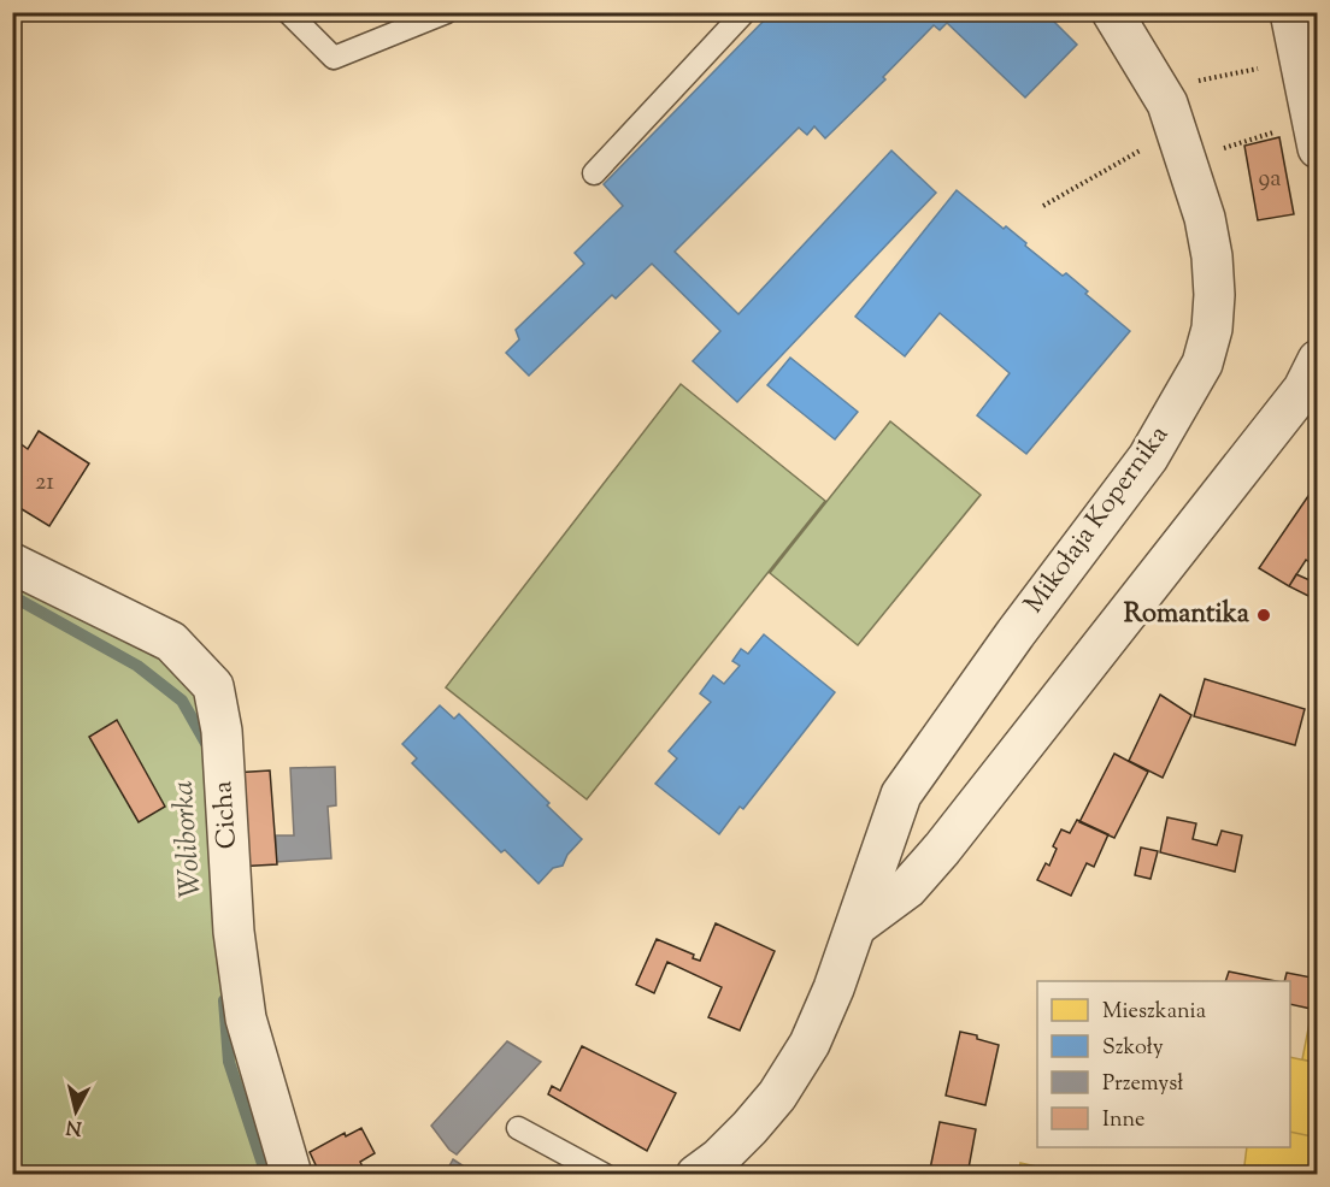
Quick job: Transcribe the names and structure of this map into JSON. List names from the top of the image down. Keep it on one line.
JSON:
{"streets":{"street":["Mikołaja Kopernika","Cicha"]},"water":["Woliborka"],"places":["Romantika"],"house_numbers":["9a","21"],"legend":["Mieszkania","Szkoły","Przemysł","Inne"],"north":"bottom"}
